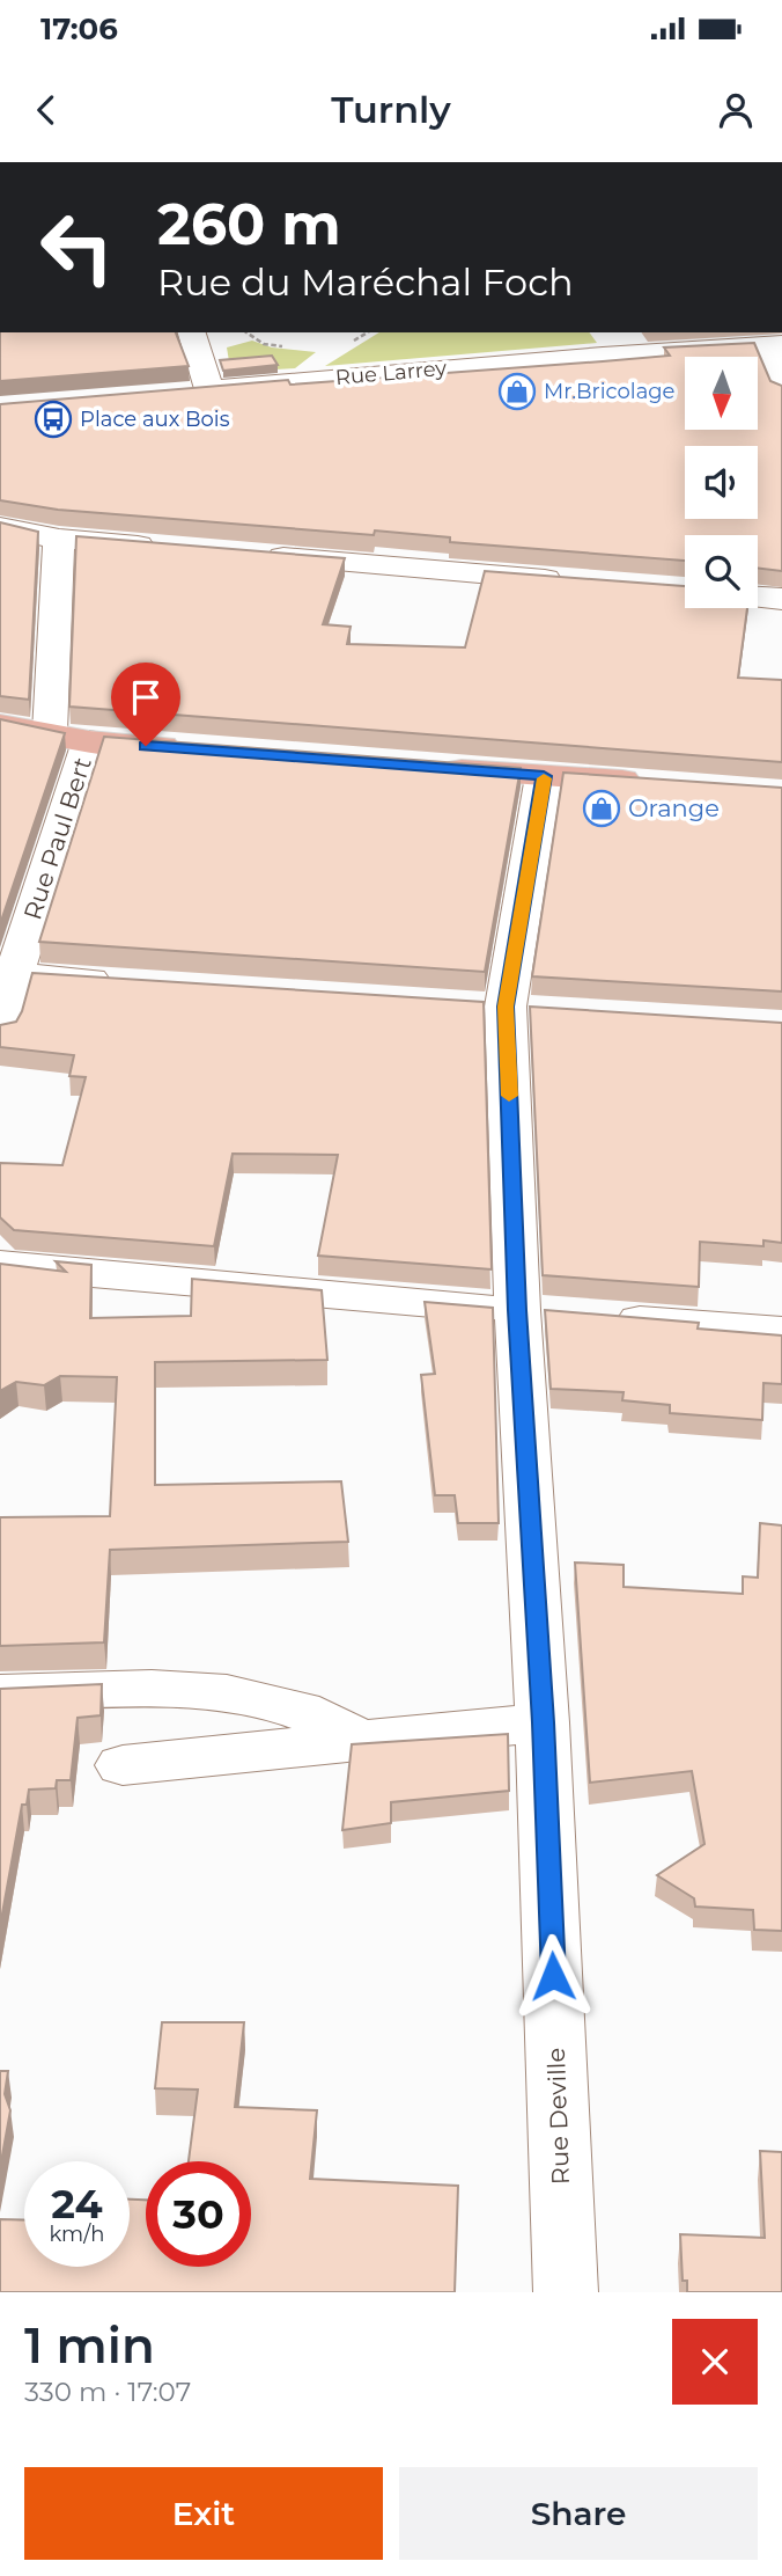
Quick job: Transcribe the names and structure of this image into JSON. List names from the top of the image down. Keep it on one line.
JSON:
{"streets":{"street":["Rue Larrey","Rue Paul Bert","Rue Deville"]},"places":{"shop":["Mr.Bricolage","Orange"],"bus stop":["Place aux Bois"]},"north":"bottom","page":{"status":"17:06","header":"Turnly","turn":["260 m","Rue du Maréchal Foch"],"speed":"24 km/h","limit":"30","heading":["1 min","330 m · 17:07"],"buttons":["Exit","Share"]}}
